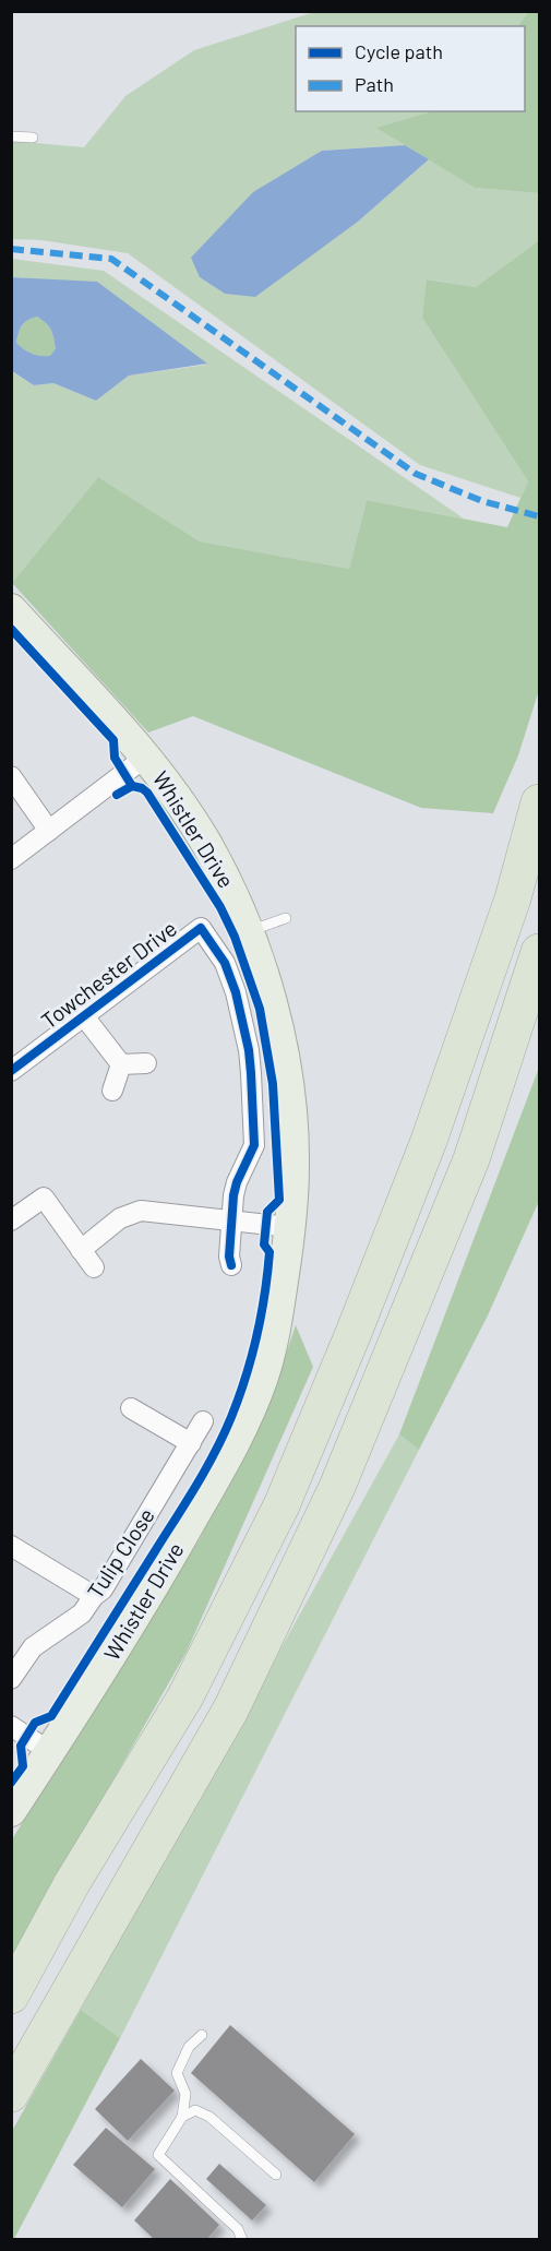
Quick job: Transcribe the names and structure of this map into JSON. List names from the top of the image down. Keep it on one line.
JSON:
{"streets":{"main road":["Whistler Drive"],"street":["Towchester Drive","Tulip Close"]},"legend":["Cycle path","Path"]}
